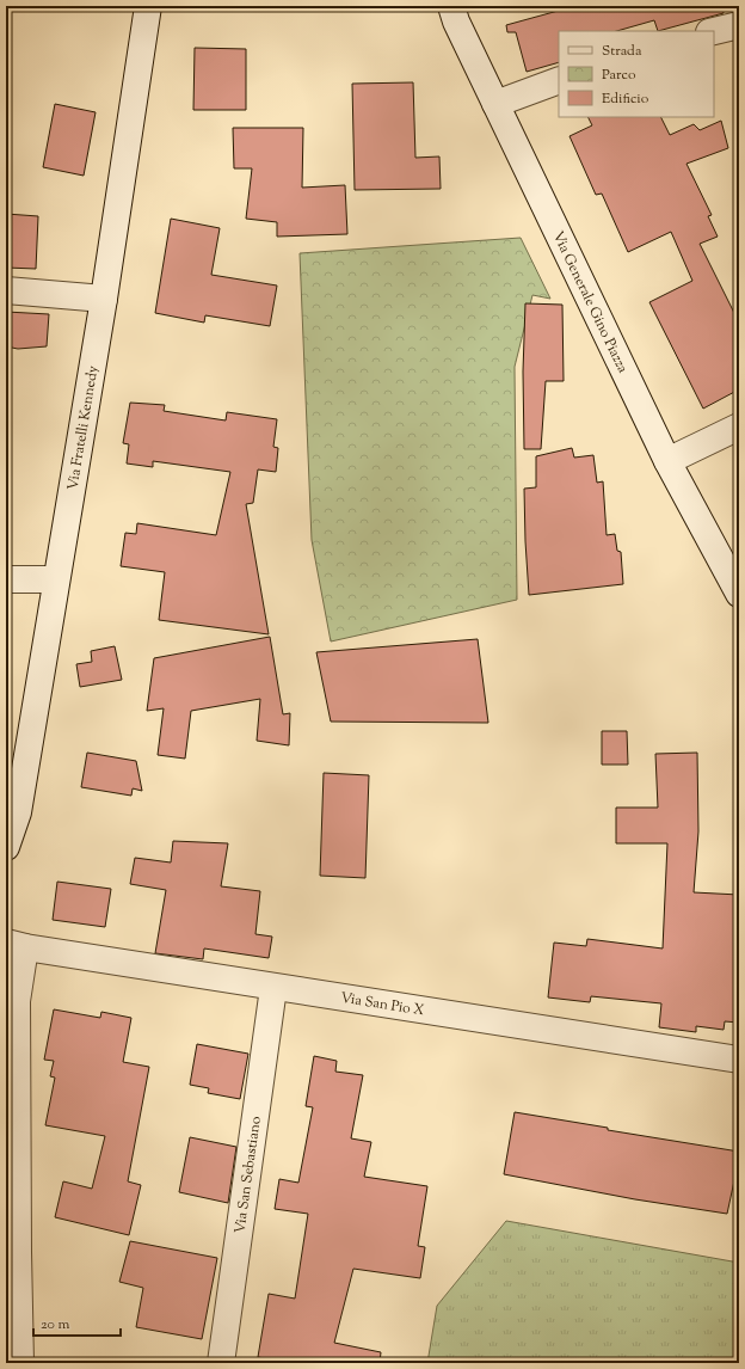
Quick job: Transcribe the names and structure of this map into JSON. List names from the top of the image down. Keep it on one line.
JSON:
{"streets":{"street":["Via Generale Gino Piazza","Via Fratelli Kennedy","Via San Pio X","Via San Sebastiano"]},"crossings":[["Via San Pio X","Via San Sebastiano"]],"legend":["Strada","Parco","Edificio"],"scale_bar":"20 m"}
